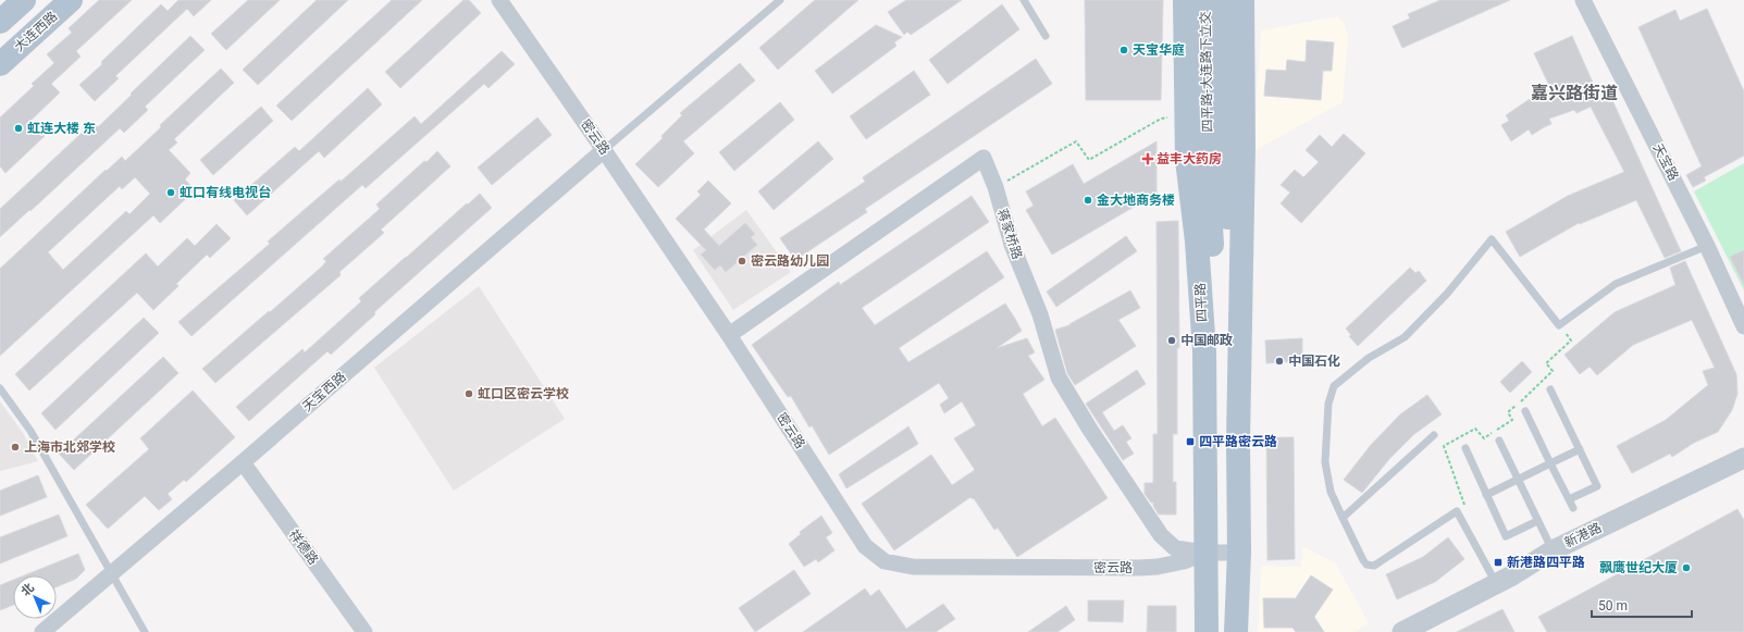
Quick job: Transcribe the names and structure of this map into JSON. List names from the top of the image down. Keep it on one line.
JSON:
{"streets":{"main road":["大连西路","四平路-大连路下立交","四平路"],"street":["密云路","天宝路","蒋家桥路","天宝西路","新港路","祥德路"]},"crossings":[["四平路-大连路下立交","四平路"],["密云路","蒋家桥路"],["密云路","四平路"],["密云路","天宝西路"],["蒋家桥路","四平路"],["天宝西路","祥德路"]],"districts":["嘉兴路街道"],"places":{"other":["天宝华庭","虹连大楼 东","虹口有线电视台","金大地商务楼","密云路幼儿园","中国邮政","中国石化","虹口区密云学校","上海市北郊学校","飘鹰世纪大厦"],"health":["益丰大药房"],"transit":["四平路密云路","新港路四平路"]},"scale_bar":"50 m","north":"top left"}
